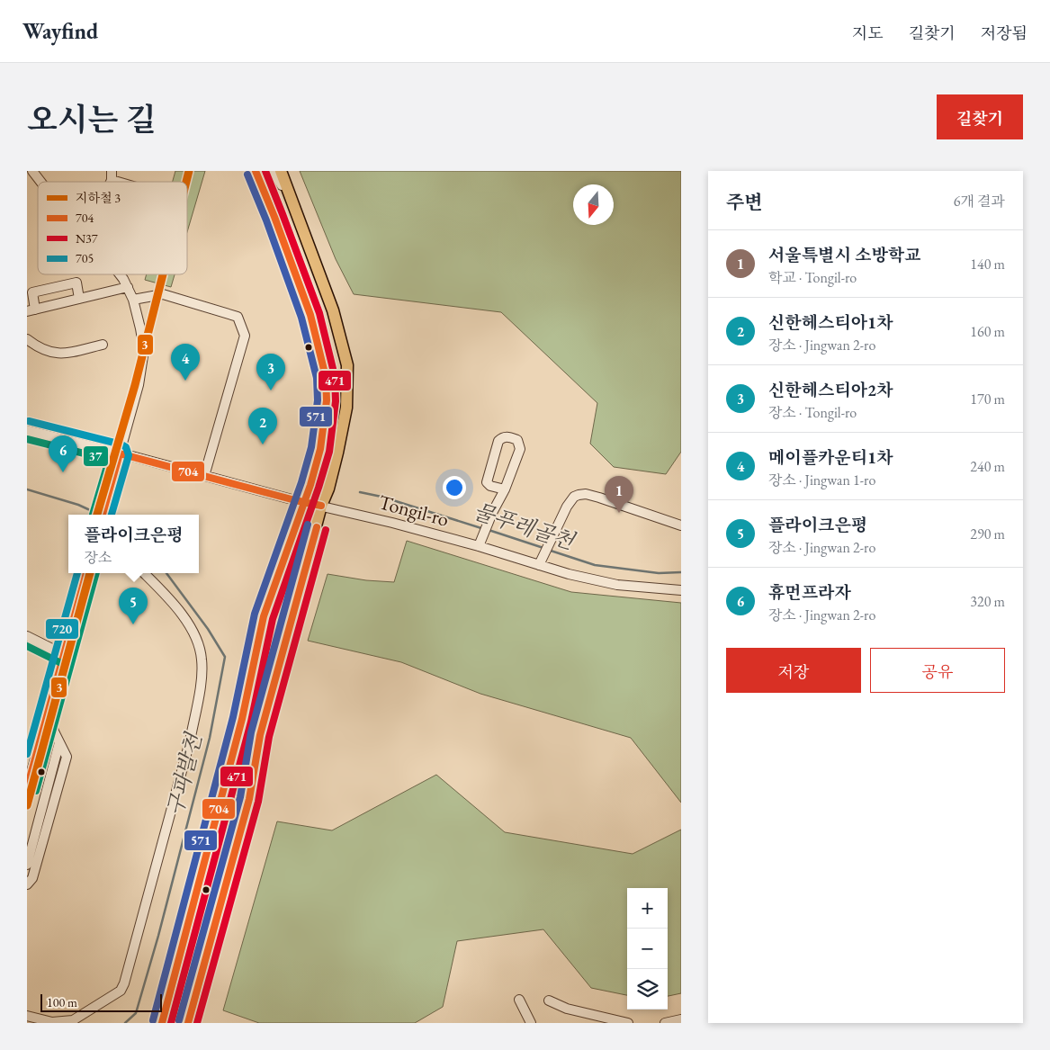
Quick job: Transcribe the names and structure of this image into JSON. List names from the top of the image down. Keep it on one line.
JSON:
{"streets":{"street":["Tongil-ro"]},"water":["물푸레골천","구파발천"],"lines":["metro line 3","transit line 704","transit line 471","transit line 571","transit line 720","transit line 37"],"legend":["지하철 3","704","N37","705"],"scale_bar":"100 m","north":"bottom","page":{"header":"Wayfind","nav":["지도","길찾기","저장됨"],"title":"오시는 길","buttons":["길찾기",["저장","공유"]],"heading":["주변","6개 결과"],"list":[{"mark":"1","name":"서울특별시 소방학교","note":"학교 · Tongil-ro","value":"140 m"},{"mark":"2","name":"신한헤스티아1차","note":"장소 · Jingwan 2-ro","value":"160 m"},{"mark":"3","name":"신한헤스티아2차","note":"장소 · Tongil-ro","value":"170 m"},{"mark":"4","name":"메이플카운티1차","note":"장소 · Jingwan 1-ro","value":"240 m"},{"mark":"5","name":"플라이크은평","note":"장소 · Jingwan 2-ro","value":"290 m"},{"mark":"6","name":"휴먼프라자","note":"장소 · Jingwan 2-ro","value":"320 m"}],"pins":["4","3","2","6","1","5"],"popup":["플라이크은평","장소"],"map_buttons":["+","−"],"scale":"100 m"}}
